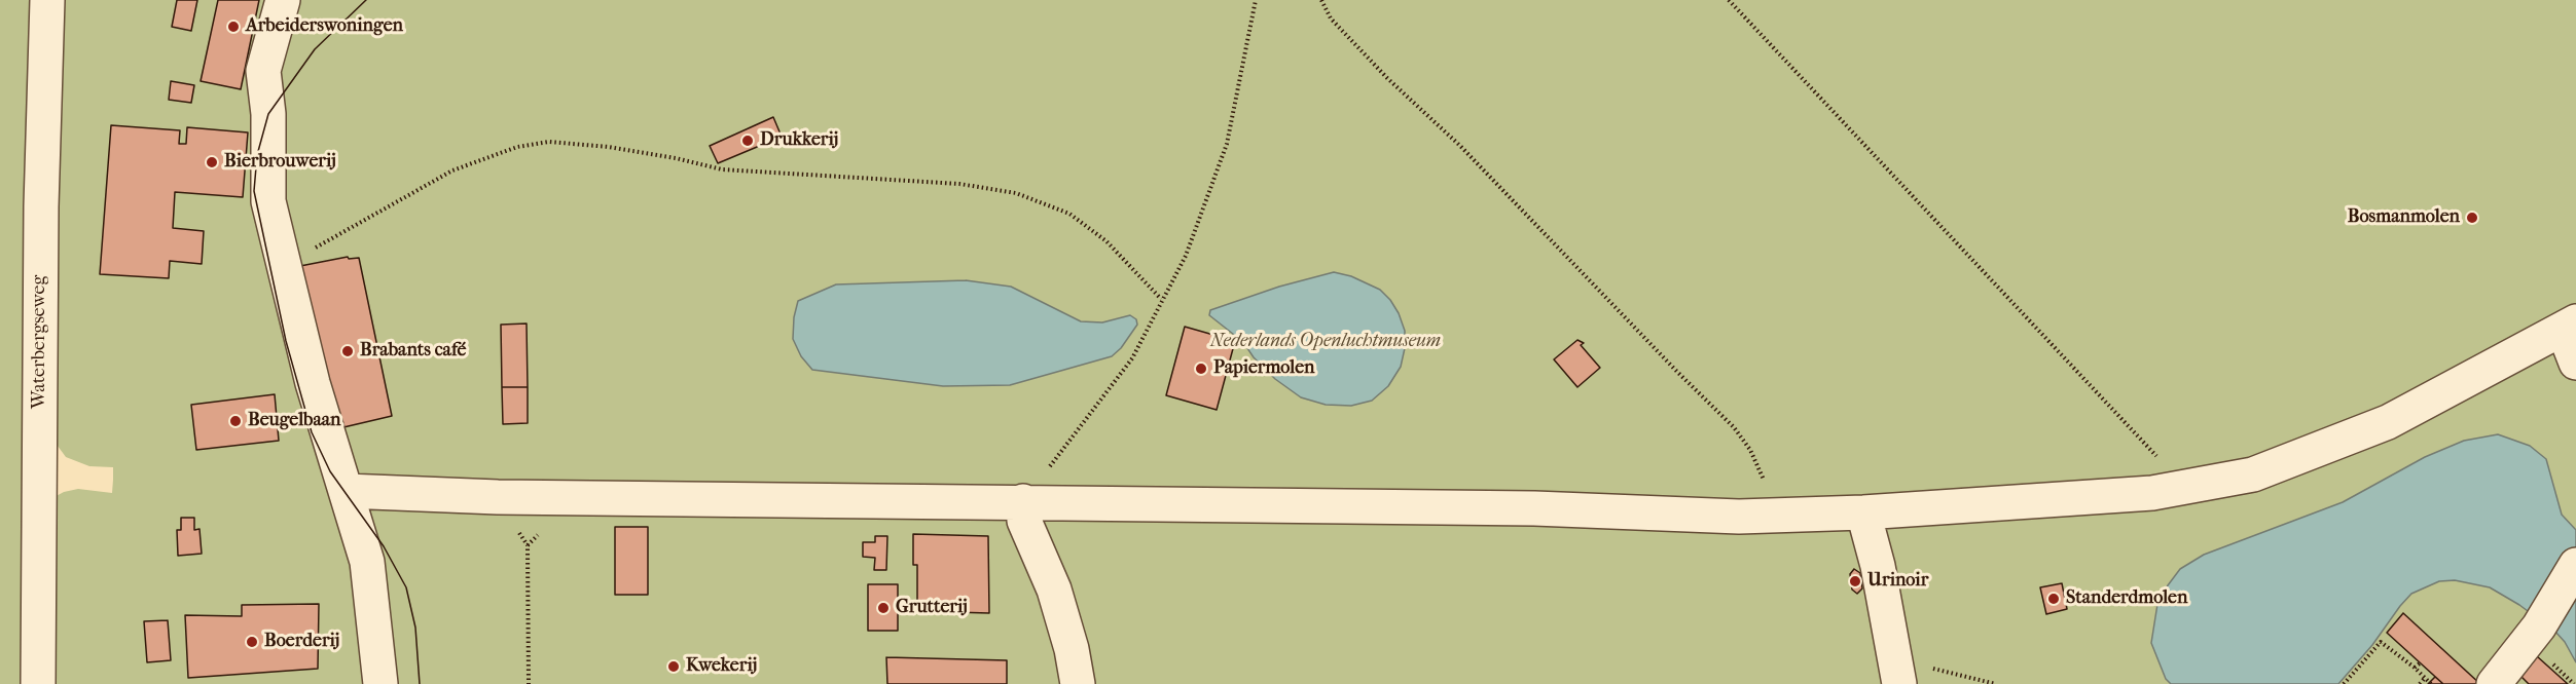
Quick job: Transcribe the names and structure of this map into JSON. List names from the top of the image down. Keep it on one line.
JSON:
{"streets":{"street":["Waterbergseweg"]},"parks":["Nederlands Openluchtmuseum"],"places":["Arbeiderswoningen","Drukkerij","Bierbrouwerij","Bosmanmolen","Brabants café","Papiermolen","Beugelbaan","Urinoir","Standerdmolen","Grutterij","Boerderij","Kwekerij"]}
